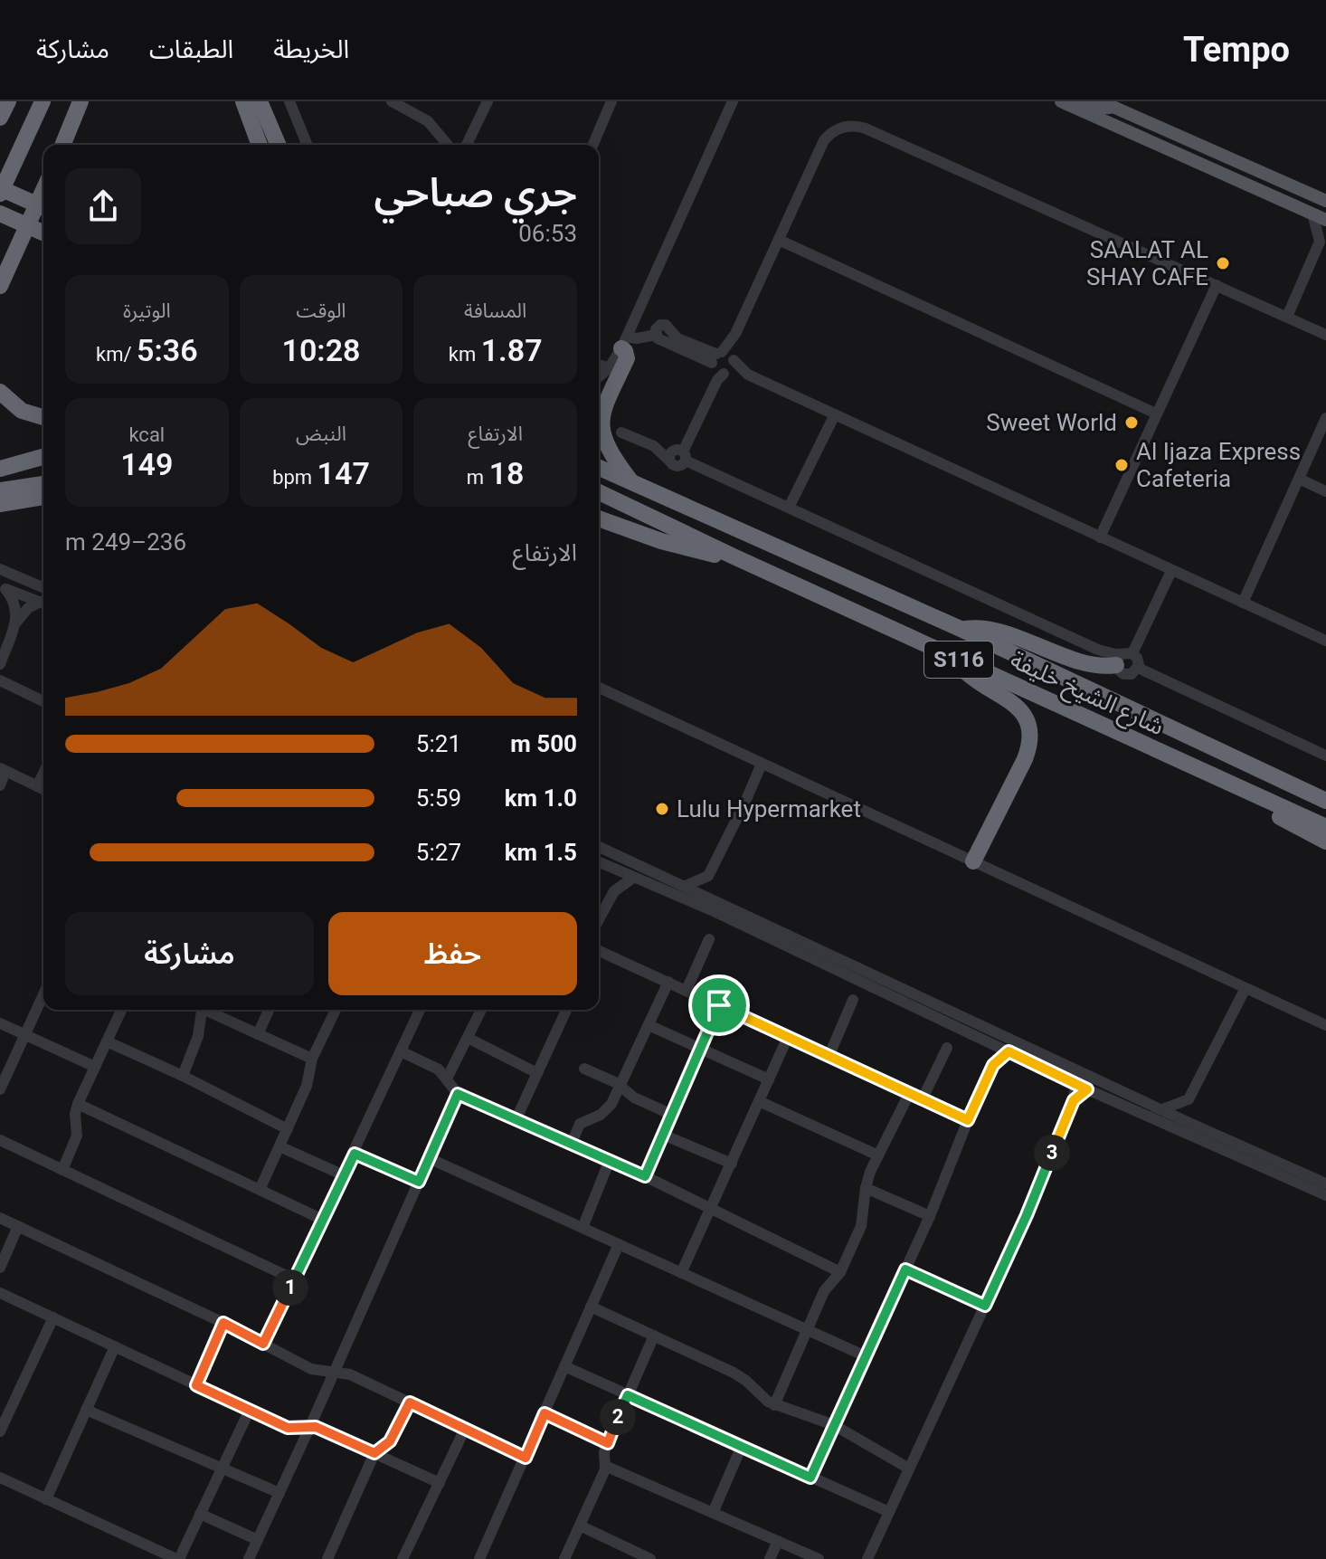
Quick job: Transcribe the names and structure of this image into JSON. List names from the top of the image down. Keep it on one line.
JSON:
{"streets":{"highway":["S116","شارع الشيخ خليفة"]},"places":["SAALAT AL SHAY CAFE","Sweet World","Al Ijaza Express Cafeteria","Lulu Hypermarket"],"page":{"header":"Tempo","nav":["الخريطة","الطبقات","مشاركة"],"heading":["جري صباحي","06:53"],"stats":[["المسافة","1.87 km"],["الوقت","10:28"],["الوتيرة","5:36 /km"],["الارتفاع","18 m"],["النبض","147 bpm"],["kcal","149"]],"chart":["الارتفاع","236–249 m"],"list":[{"name":"500 m","note":"5:21"},{"name":"1.0 km","note":"5:59"},{"name":"1.5 km","note":"5:27"}],"buttons":["حفظ","مشاركة"],"pins":["3","1","2"]}}
